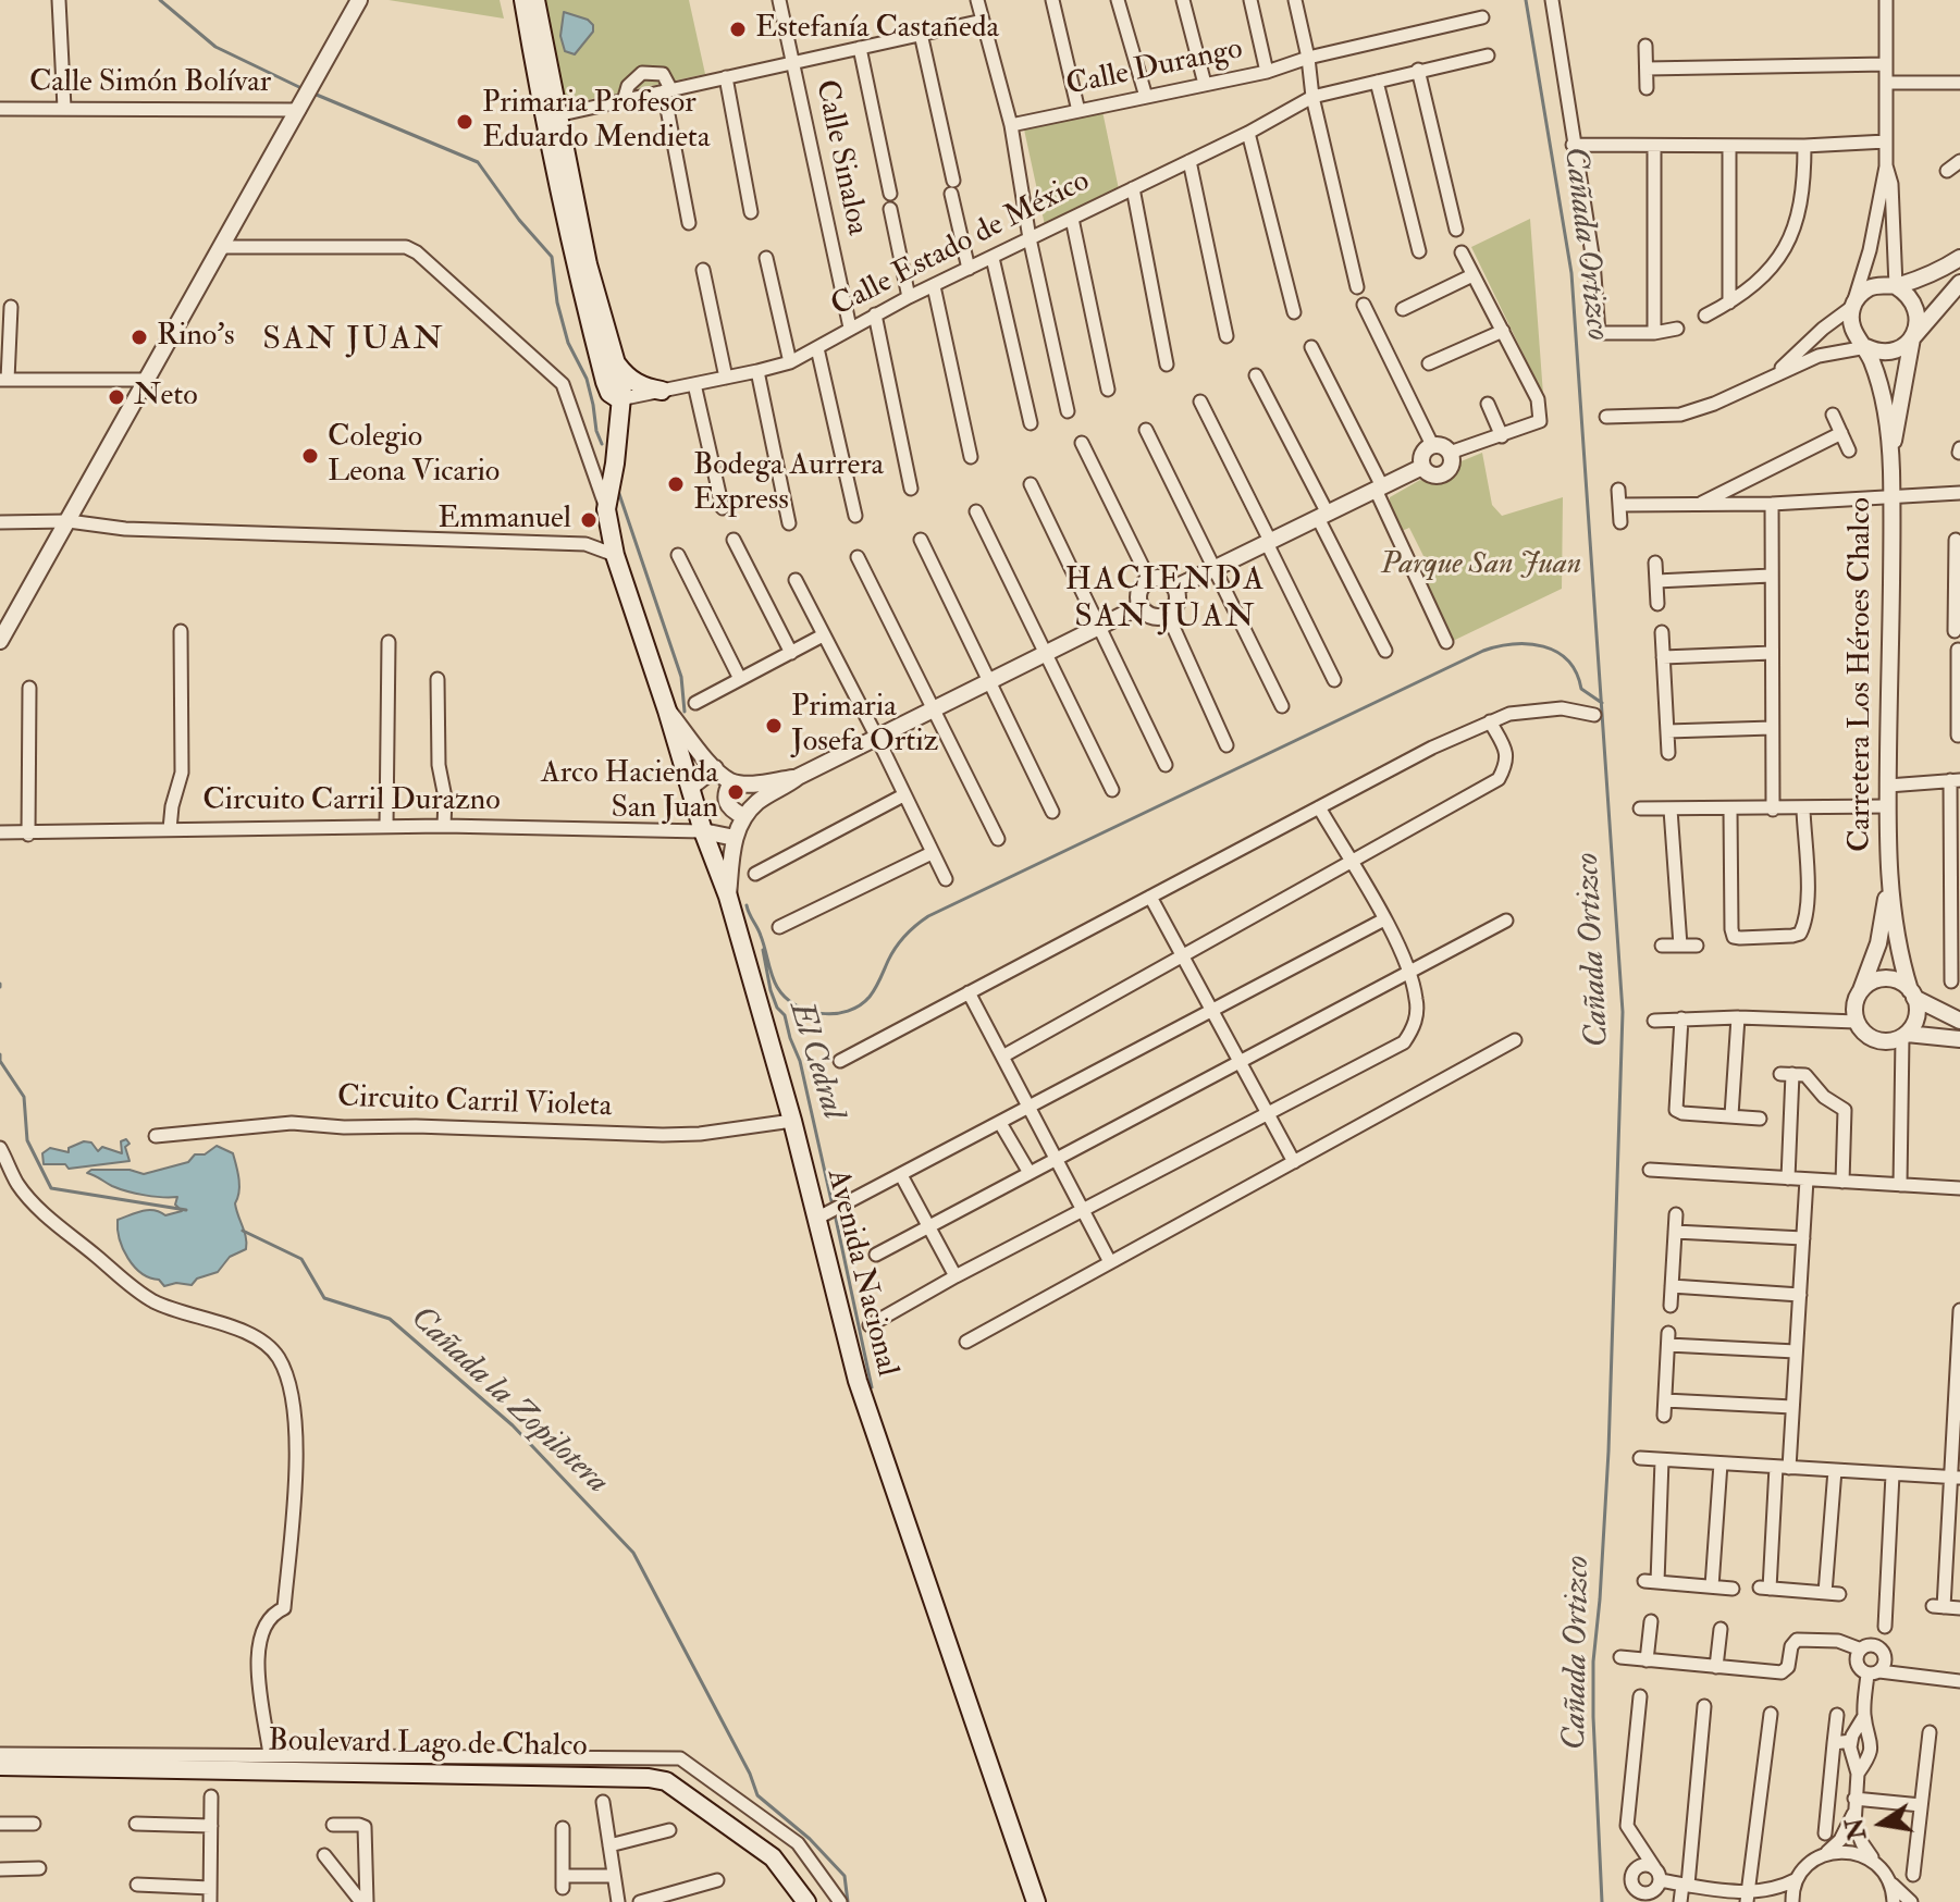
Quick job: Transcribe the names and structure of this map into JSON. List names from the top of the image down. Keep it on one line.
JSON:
{"streets":{"main road":["Avenida Nacional","Boulevard Lago de Chalco"],"street":["Calle Durango","Calle Simón Bolívar","Calle Sinaloa","Calle Estado de México","Carretera Los Héroes Chalco","Circuito Carril Durazno","Circuito Carril Violeta"]},"crossings":[["Calle Sinaloa","Calle Estado de México"],["Calle Estado de México","Avenida Nacional"],["Circuito Carril Durazno","Avenida Nacional"],["Circuito Carril Violeta","Avenida Nacional"]],"districts":["SAN JUAN","HACIENDA SAN JUAN"],"water":["Cañada Ortizco","El Cedral","Cañada la Zopilotera"],"parks":["Parque San Juan"],"places":["Estefanía Castañeda","Primaria Profesor Eduardo Mendieta","Rino's","Neto","Colegio Leona Vicario","Bodega Aurrera Express","Emmanuel","Primaria Josefa Ortiz","Arco Hacienda San Juan"],"north":"left"}
